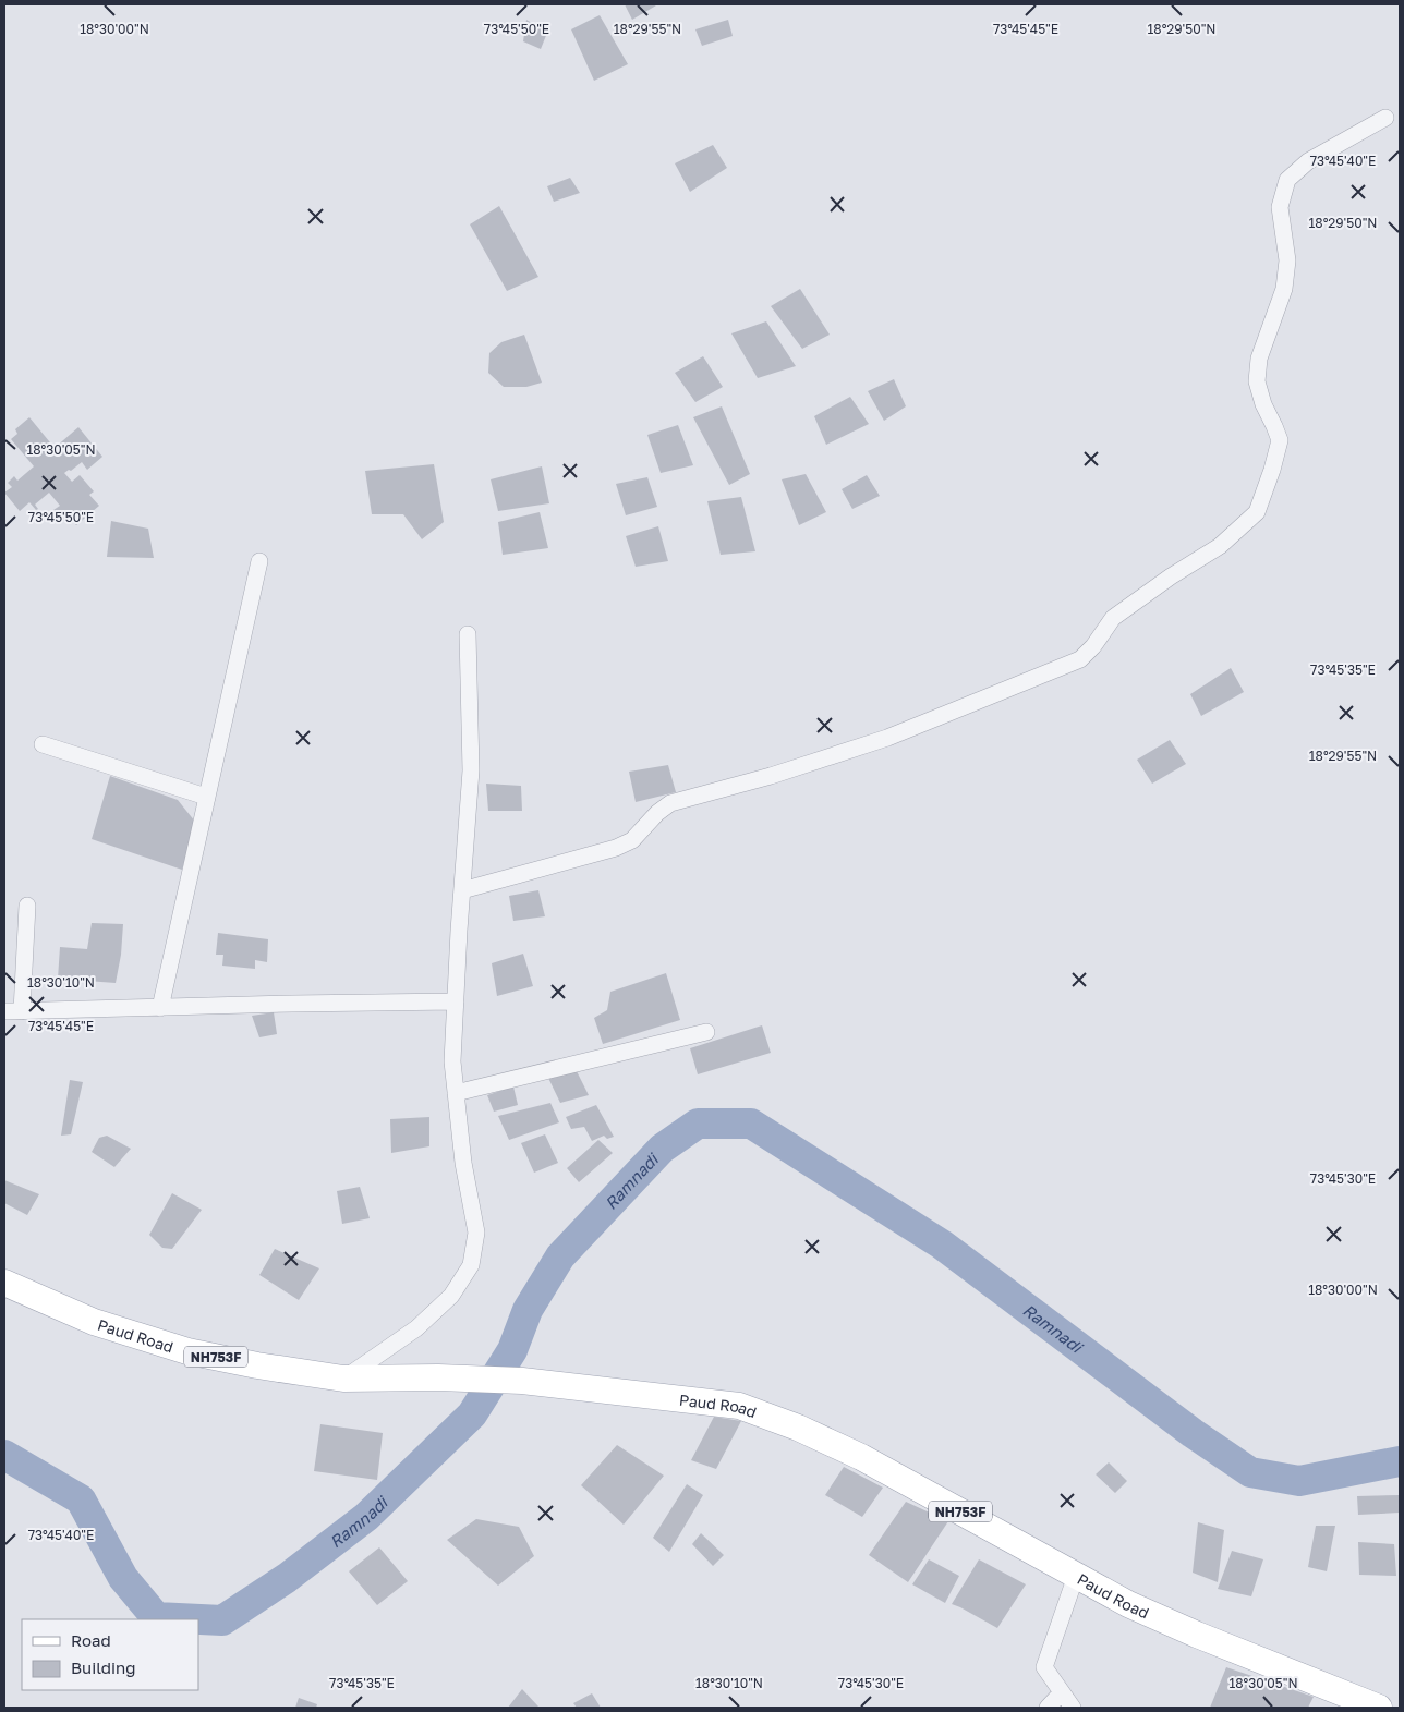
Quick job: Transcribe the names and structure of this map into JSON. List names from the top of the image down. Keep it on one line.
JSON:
{"streets":{"main road":["Paud Road","NH753F"]},"water":["Ramnadi"],"legend":["Road","Building"],"coordinates":["18°30'00\"N","73°45'50\"E","18°29'55\"N","73°45'45\"E","18°29'50\"N","73°45'40\"E","18°30'05\"N","73°45'35\"E","18°30'10\"N","73°45'30\"E"]}
